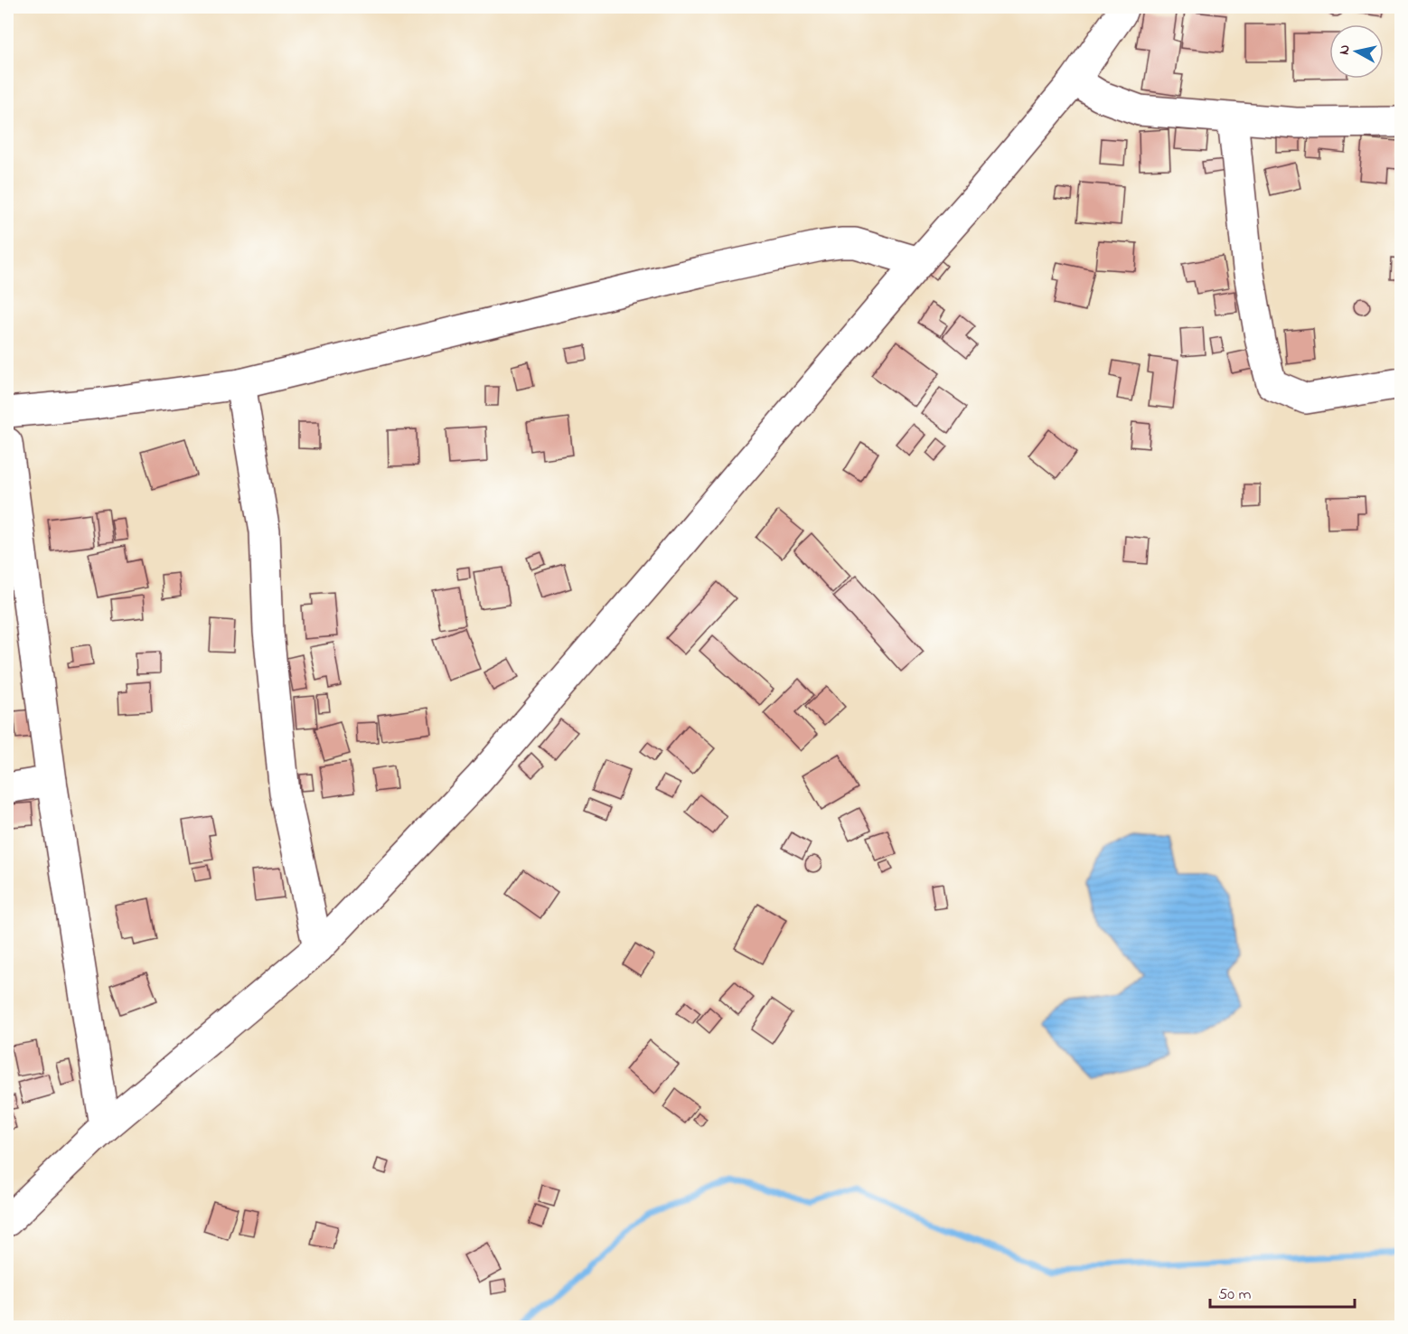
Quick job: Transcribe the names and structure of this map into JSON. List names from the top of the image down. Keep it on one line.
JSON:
{"scale_bar":"50 m","north":"left"}
